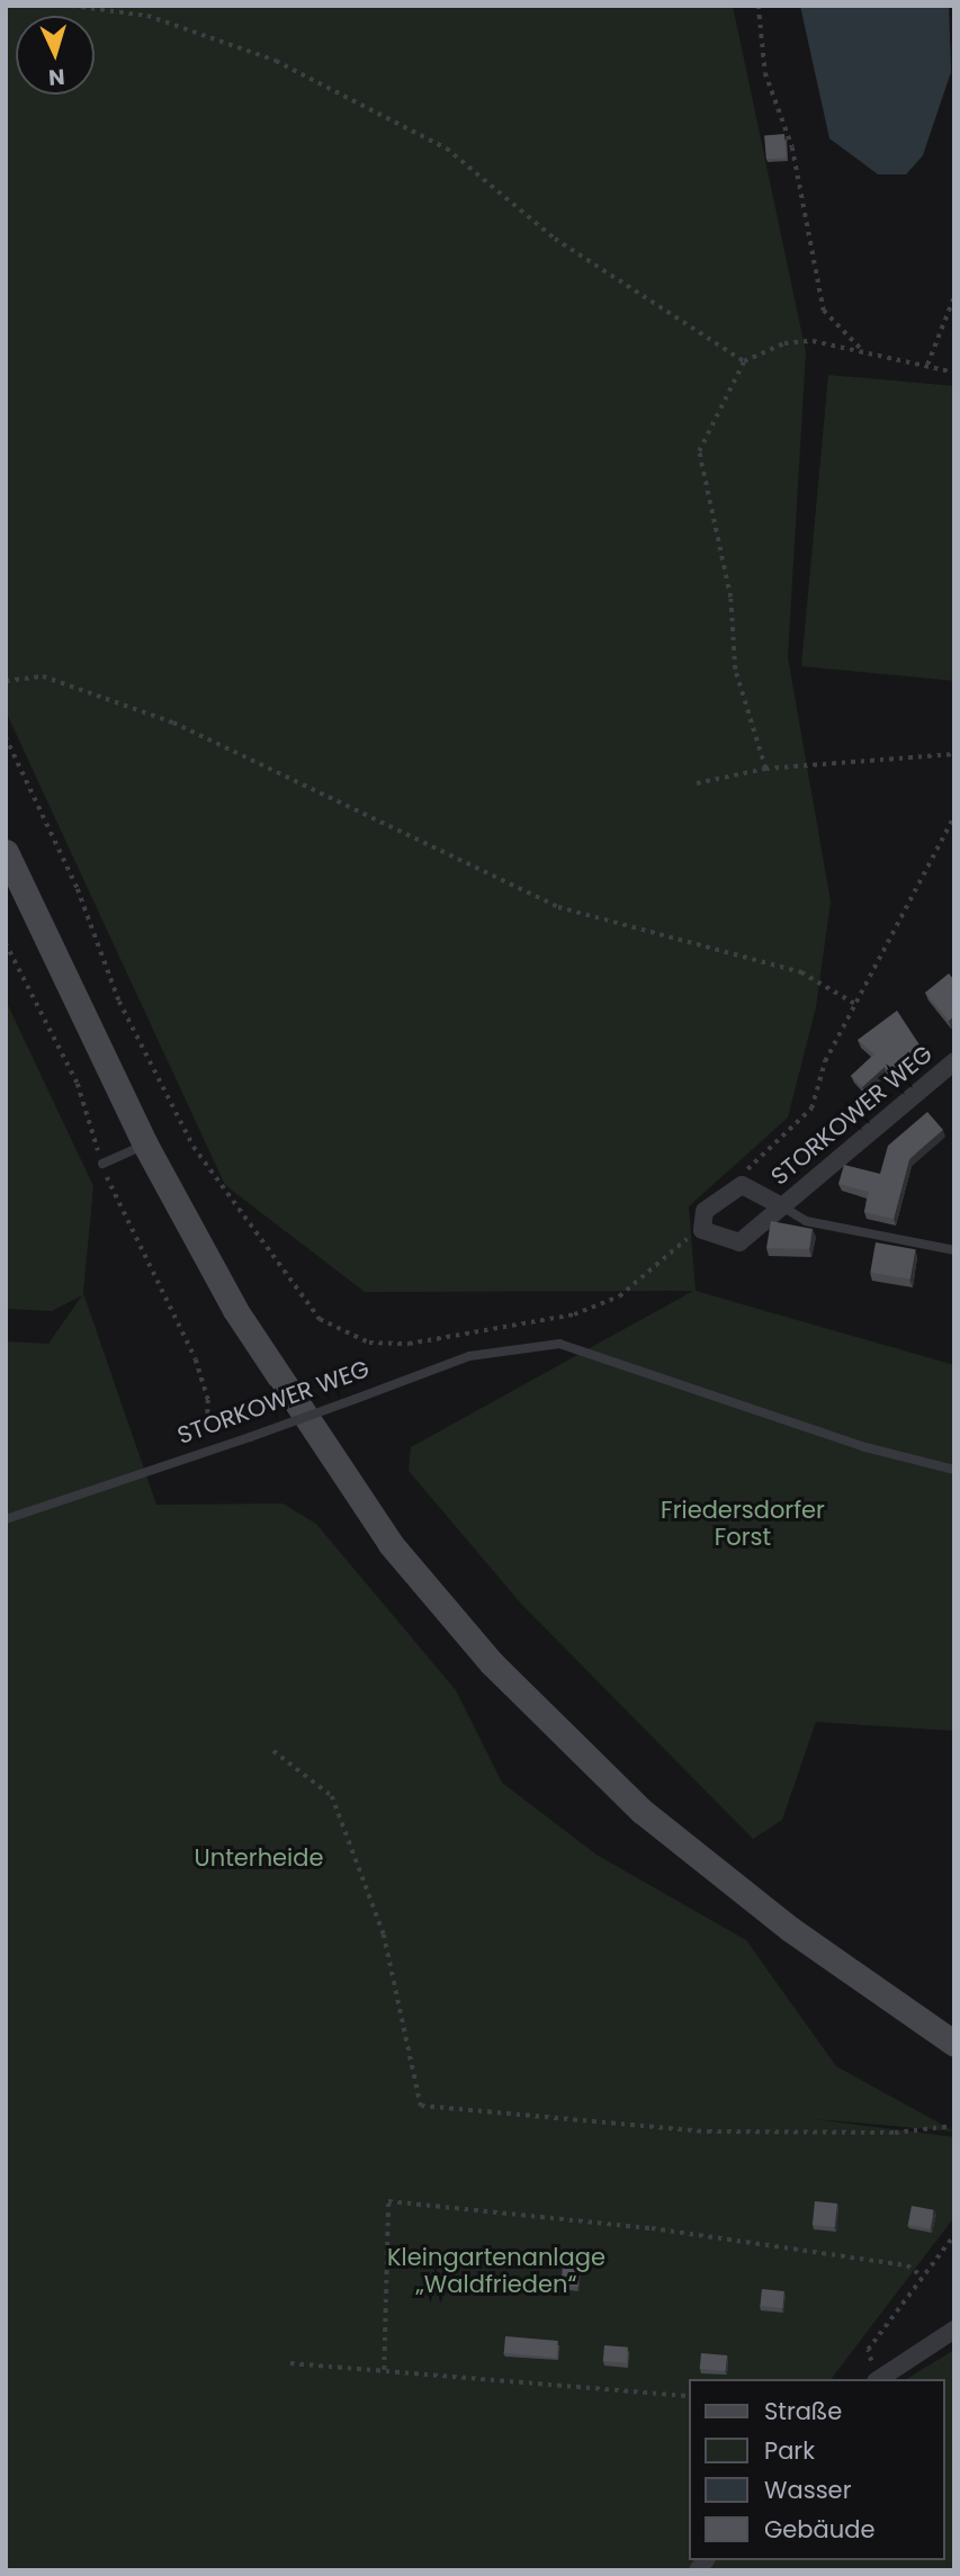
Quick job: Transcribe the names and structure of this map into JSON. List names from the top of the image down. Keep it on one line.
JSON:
{"streets":{"street":["STORKOWER WEG"]},"parks":["Friedersdorfer Forst","Unterheide","Kleingartenanlage „Waldfrieden“"],"legend":["Straße","Park","Wasser","Gebäude"],"north":"bottom"}
